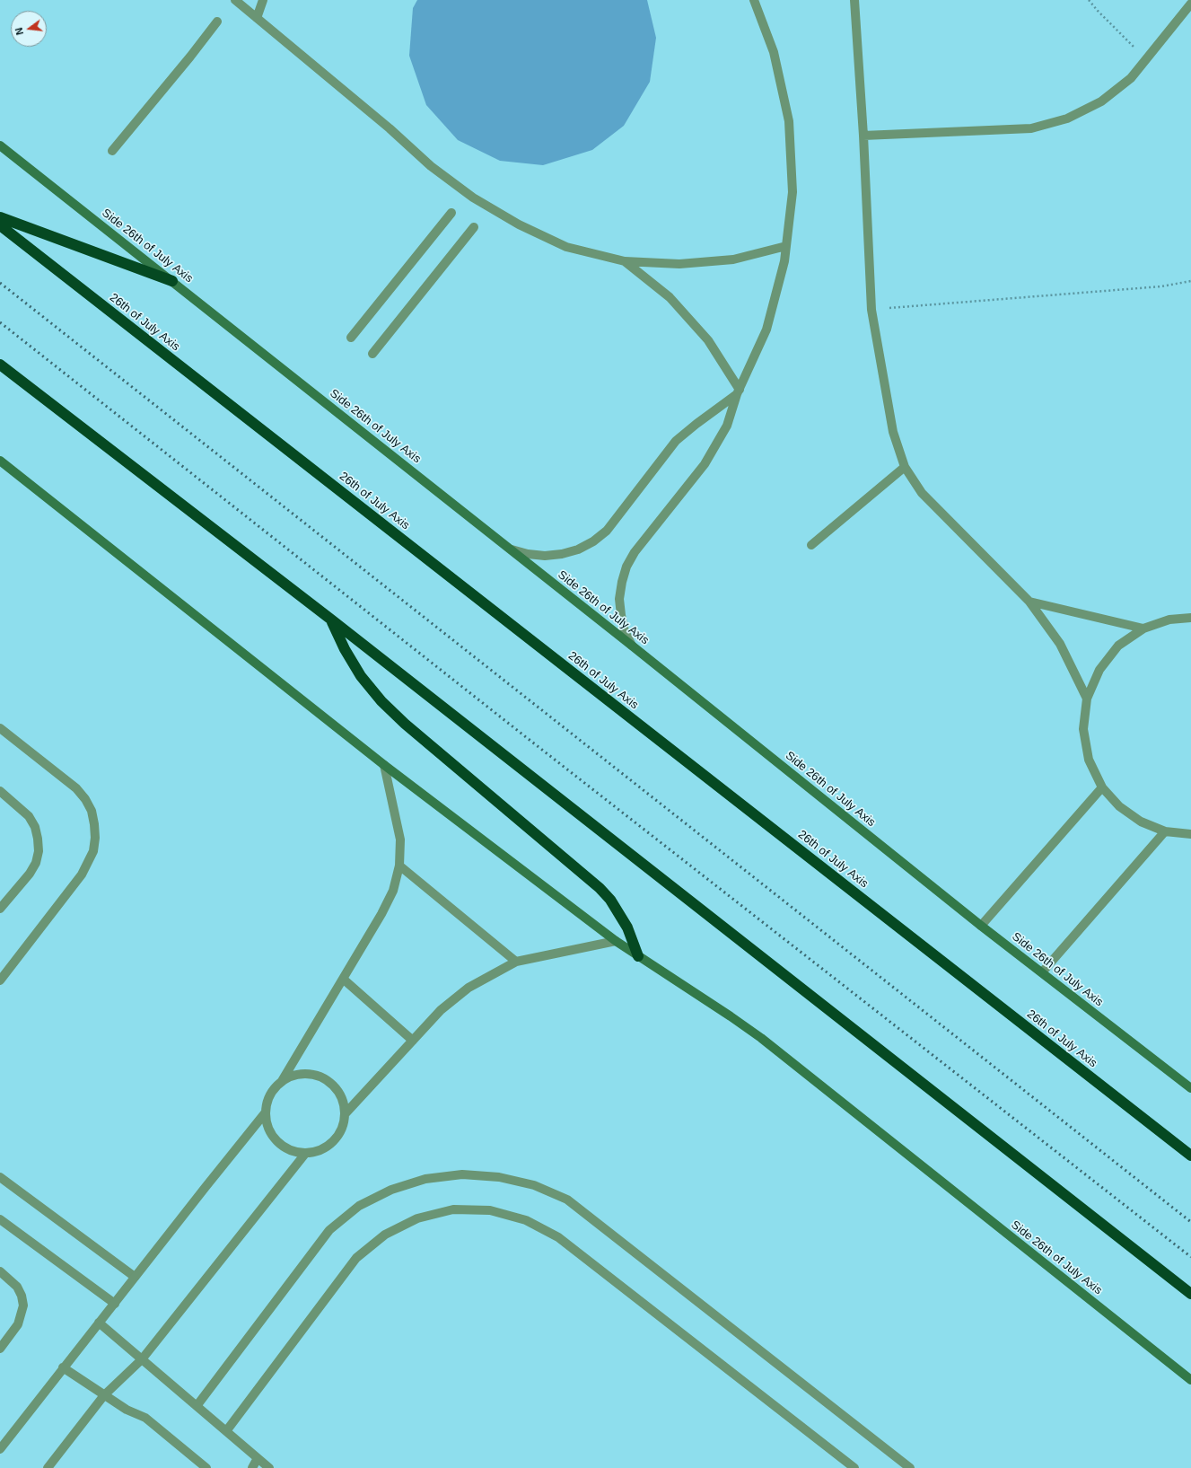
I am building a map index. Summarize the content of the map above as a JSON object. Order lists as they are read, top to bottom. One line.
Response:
{"streets":{"highway":["26th of July Axis"],"main road":["Side 26th of July Axis"]},"north":"left"}
